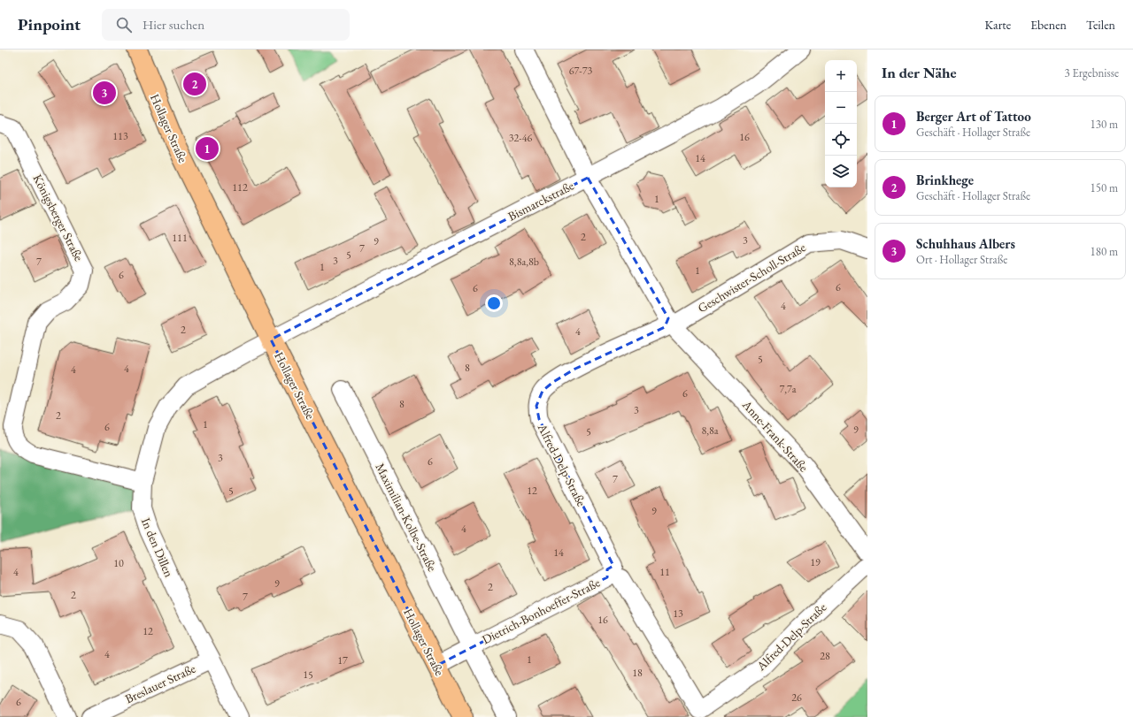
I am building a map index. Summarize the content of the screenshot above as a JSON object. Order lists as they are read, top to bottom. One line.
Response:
{"streets":{"main road":["Hollager Straße"],"street":["Bismarckstraße","Königsberger Straße","Geschwister-Scholl-Straße","Anne-Frank-Straße","Alfred-Delp-Straße","Maximilian-Kolbe-Straße","In den Dillen","Dietrich-Bonhoeffer-Straße","Breslauer Straße"]},"crossings":[["Hollager Straße","Bismarckstraße"],["Hollager Straße","In den Dillen"],["Hollager Straße","Dietrich-Bonhoeffer-Straße"],["Bismarckstraße","Anne-Frank-Straße"],["Bismarckstraße","In den Dillen"],["Königsberger Straße","In den Dillen"],["Geschwister-Scholl-Straße","Anne-Frank-Straße"],["Geschwister-Scholl-Straße","Alfred-Delp-Straße"],["Anne-Frank-Straße","Alfred-Delp-Straße"],["Alfred-Delp-Straße","Dietrich-Bonhoeffer-Straße"],["Maximilian-Kolbe-Straße","Dietrich-Bonhoeffer-Straße"],["In den Dillen","Breslauer Straße"]],"house_numbers":["67-73","113","16","32-46","14","112","1","2","111","3","9","7","5","3","7","8,8a,8b","1","1","6","6","6","4","2","4","5","8","4","4","7,7a","6","8","3","2","1","6","9","8,8a","5","3","6","7","5","12","9","4","14","19","10","4","11","9","2","2","7","13","16","12","4","28","1","17","18","15","26","6"],"page":{"header":"Pinpoint","search":"Hier suchen","nav":["Karte","Ebenen","Teilen"],"heading":["In der Nähe","3 Ergebnisse"],"map_buttons":["+","−"],"pins":["2","3","1"],"list":[{"mark":"1","name":"Berger Art of Tattoo","note":"Geschäft · Hollager Straße","value":"130 m"},{"mark":"2","name":"Brinkhege","note":"Geschäft · Hollager Straße","value":"150 m"},{"mark":"3","name":"Schuhhaus Albers","note":"Ort · Hollager Straße","value":"180 m"}]}}
